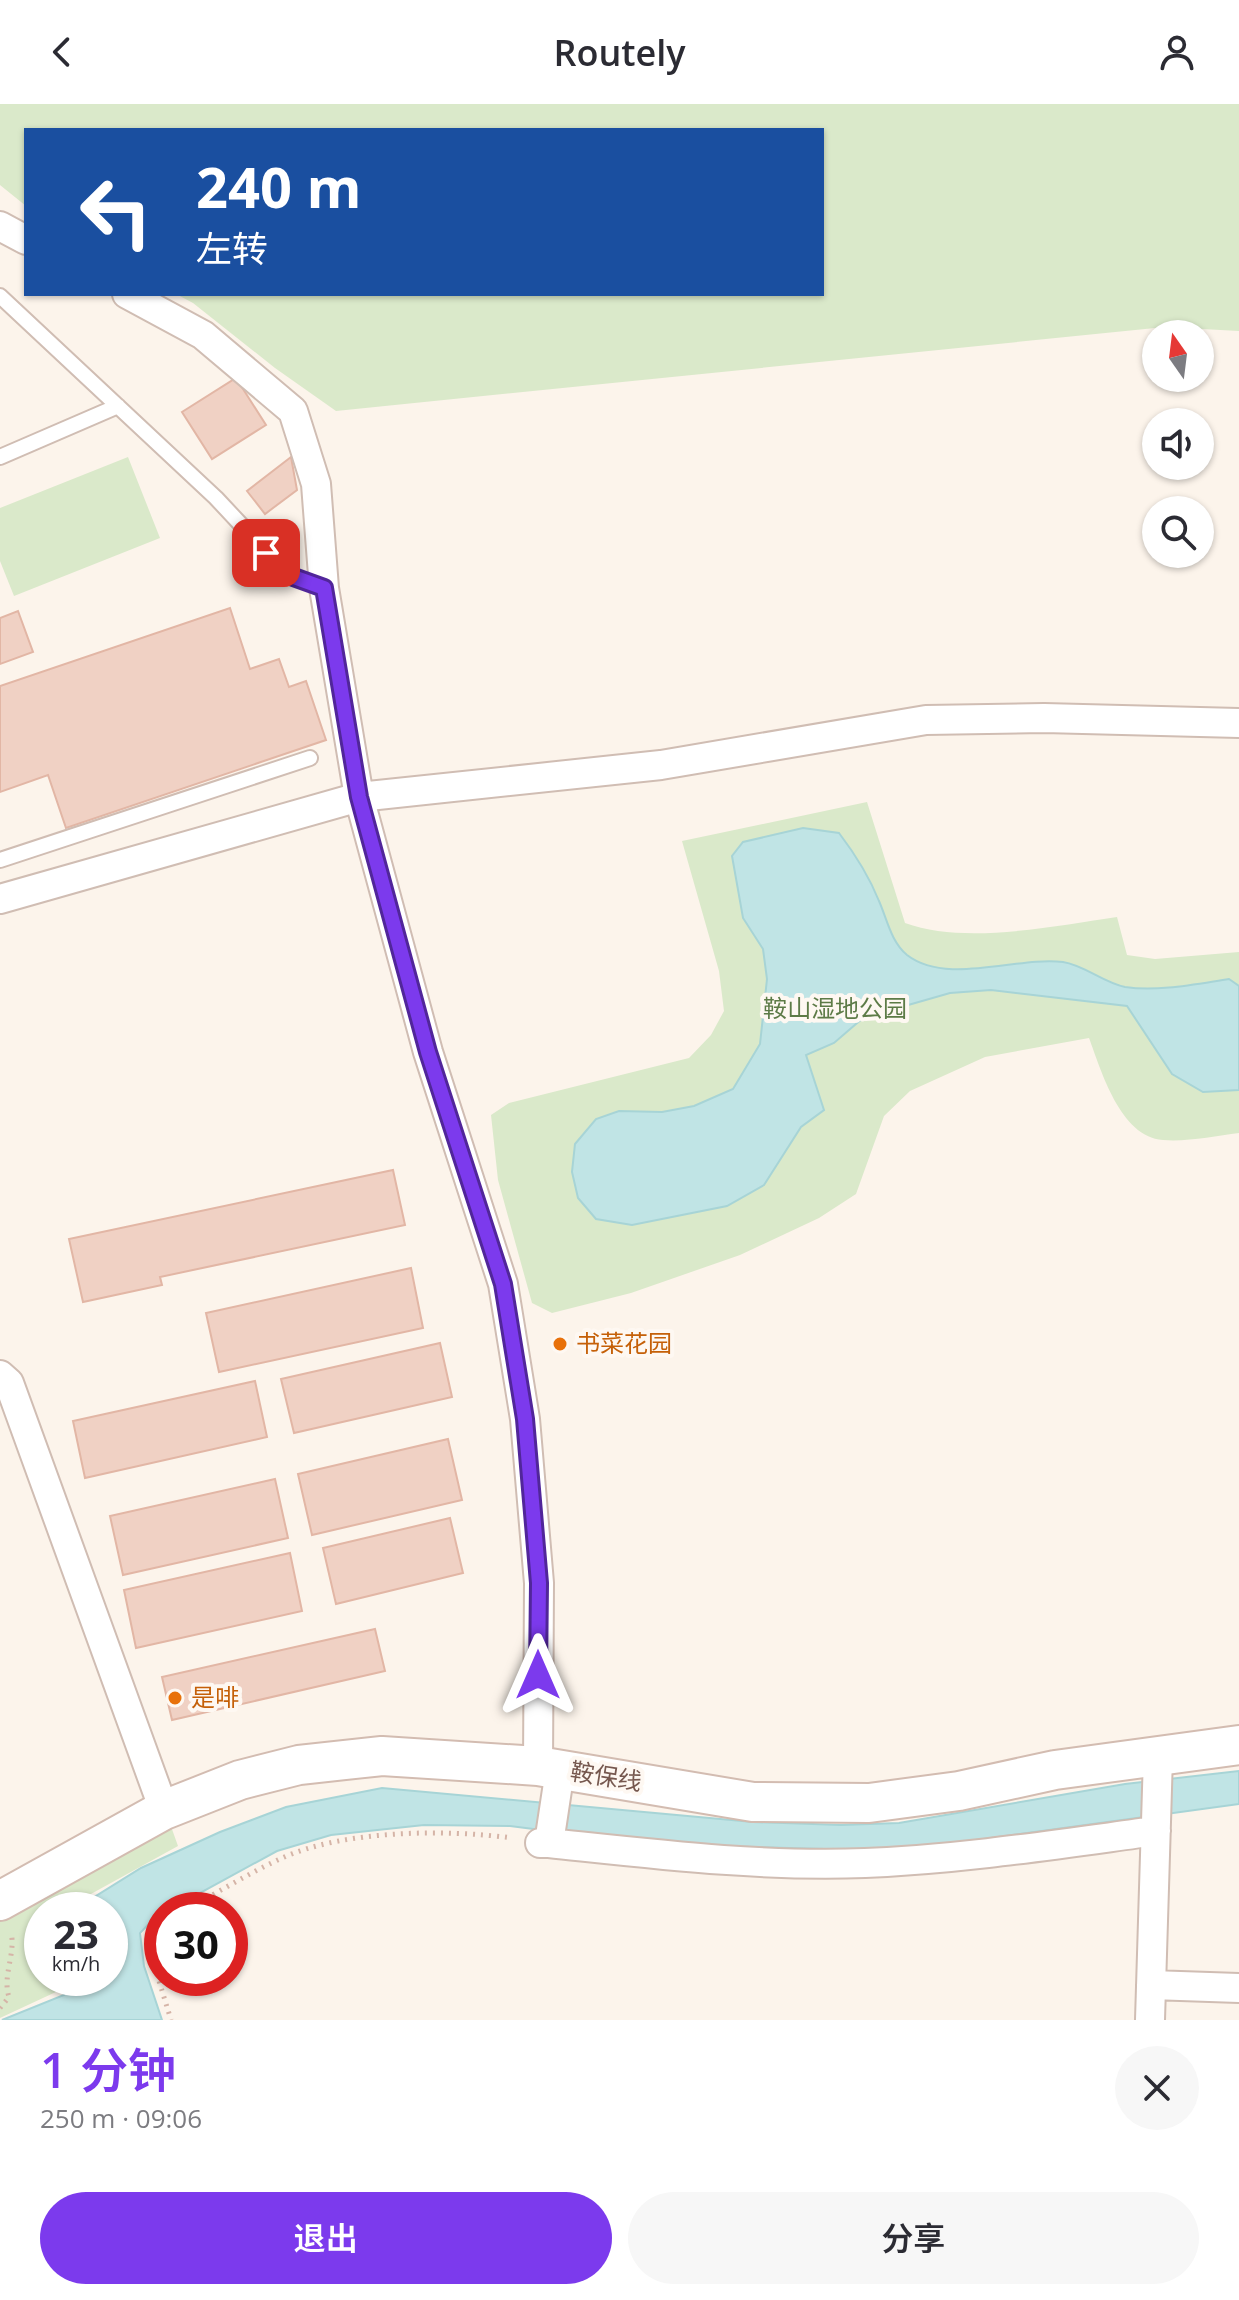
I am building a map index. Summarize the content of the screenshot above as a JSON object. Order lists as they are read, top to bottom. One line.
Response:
{"streets":{"main road":["鞍保线"]},"parks":["鞍山湿地公园"],"places":["书菜花园","是啡"],"north":"top","page":{"header":"Routely","turn":["240 m","左转"],"speed":"23 km/h","limit":"30","heading":["1 分钟","250 m · 09:06"],"buttons":["退出","分享"]}}
